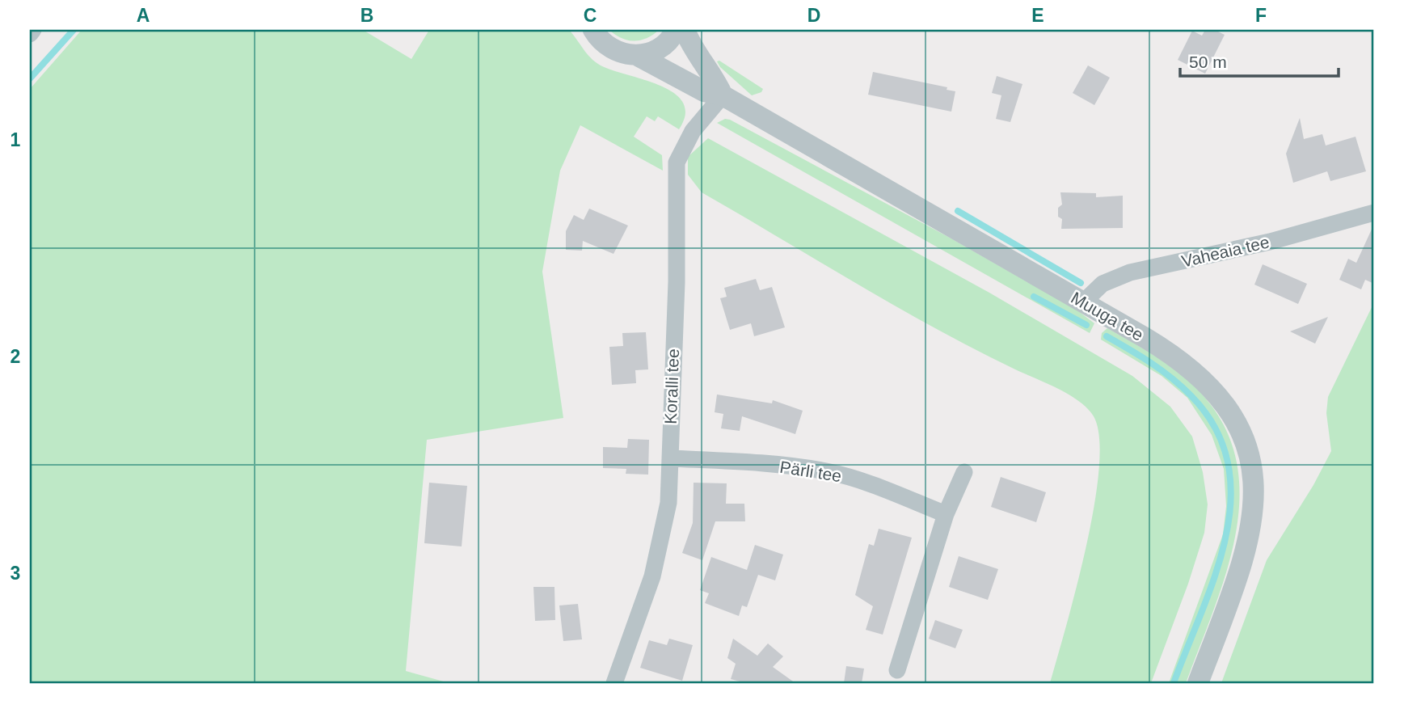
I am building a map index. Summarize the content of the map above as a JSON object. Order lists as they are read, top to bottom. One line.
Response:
{"streets":{"street":["Vaheaia tee","Muuga tee","Koralli tee","Pärli tee"]},"crossings":[["Vaheaia tee","Muuga tee"],["Muuga tee","Koralli tee"],["Koralli tee","Pärli tee"]],"scale_bar":"50 m","grid":{"columns":["A","B","C","D","E","F"],"rows":["1","2","3"]}}
